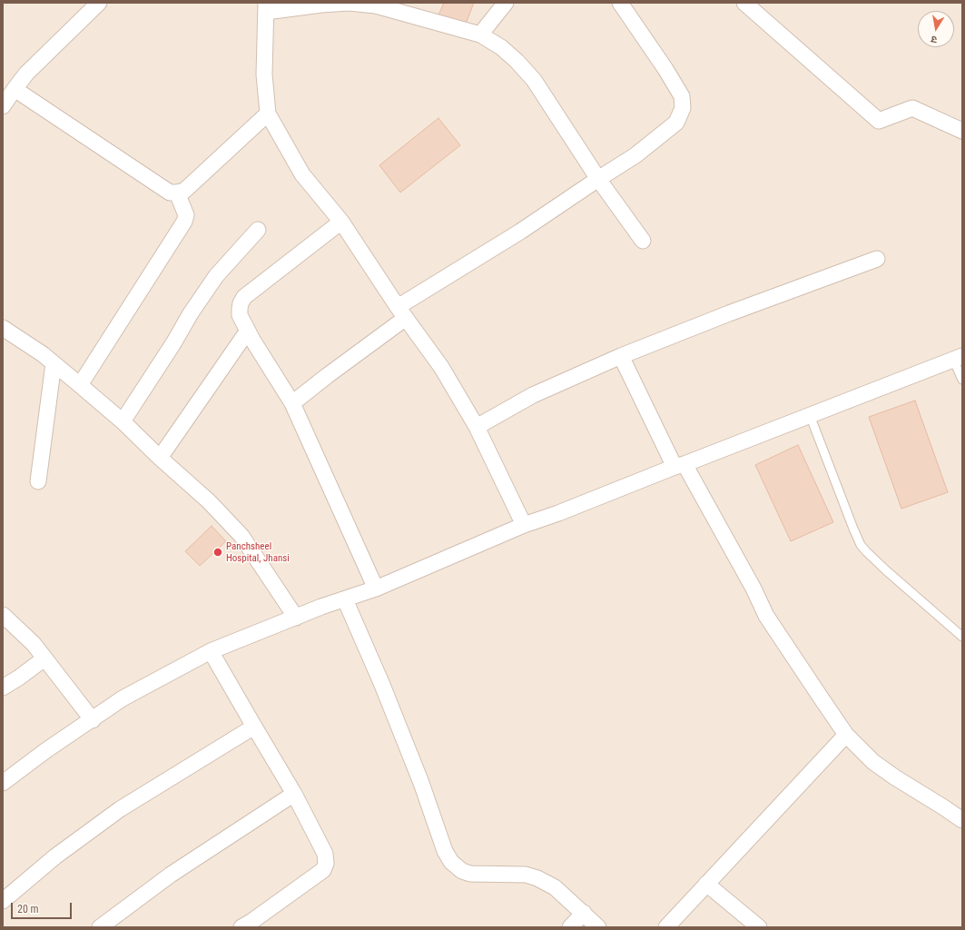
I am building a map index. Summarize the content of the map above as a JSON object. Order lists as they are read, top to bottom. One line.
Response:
{"places":["Panchsheel Hospital, Jhansi"],"scale_bar":"20 m","north":"bottom"}
